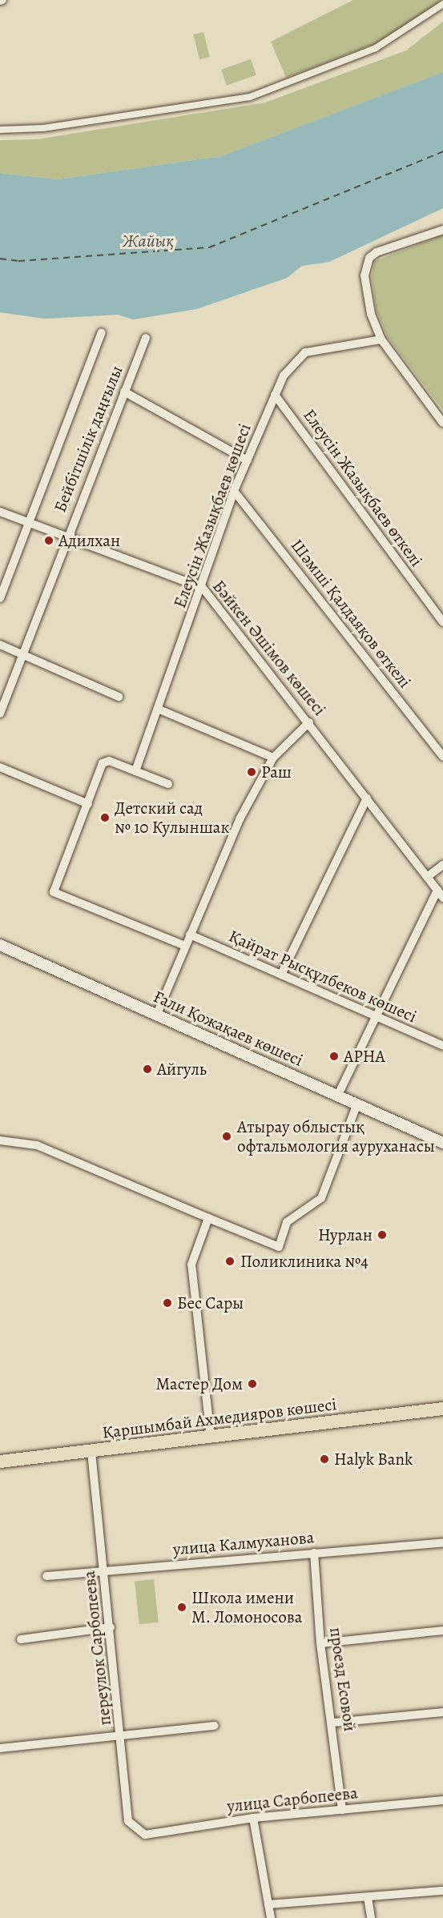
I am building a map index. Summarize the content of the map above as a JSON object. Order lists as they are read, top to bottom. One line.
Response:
{"streets":{"main road":["Қаршымбай Ахмедияров көшесі"],"street":["Бейбітшілік даңғылы","Елеусін Жазықбаев өткелі","Елеусін Жазықбаев көшесі","Шәмші Қалдаяқов өткелі","Бәйкен Әшімов көшесі","Қайрат Рысқұлбеков көшесі","Ғали Қожақаев көшесі","улица Калмуханова","переулок Сарбопеева","проезд Есовой","улица Сарбопеева"]},"crossings":[["Бейбітшілік даңғылы","Бәйкен Әшімов көшесі"],["Елеусін Жазықбаев өткелі","Елеусін Жазықбаев көшесі"],["Елеусін Жазықбаев көшесі","Шәмші Қалдаяқов өткелі"],["Елеусін Жазықбаев көшесі","Бәйкен Әшімов көшесі"],["Қаршымбай Ахмедияров көшесі","переулок Сарбопеева"],["улица Калмуханова","переулок Сарбопеева"],["улица Калмуханова","проезд Есовой"],["переулок Сарбопеева","улица Сарбопеева"],["проезд Есовой","улица Сарбопеева"]],"water":["Жайық"],"places":["Адилхан","Раш","Детский сад № 10 Кулыншак","АРНА","Айгуль","Атырау облыстық офтальмология ауруханасы","Нурлан","Поликлиника №4","Бес Сары","Мастер Дом","Halyk Bank","Школа имени М. Ломоносова"]}
